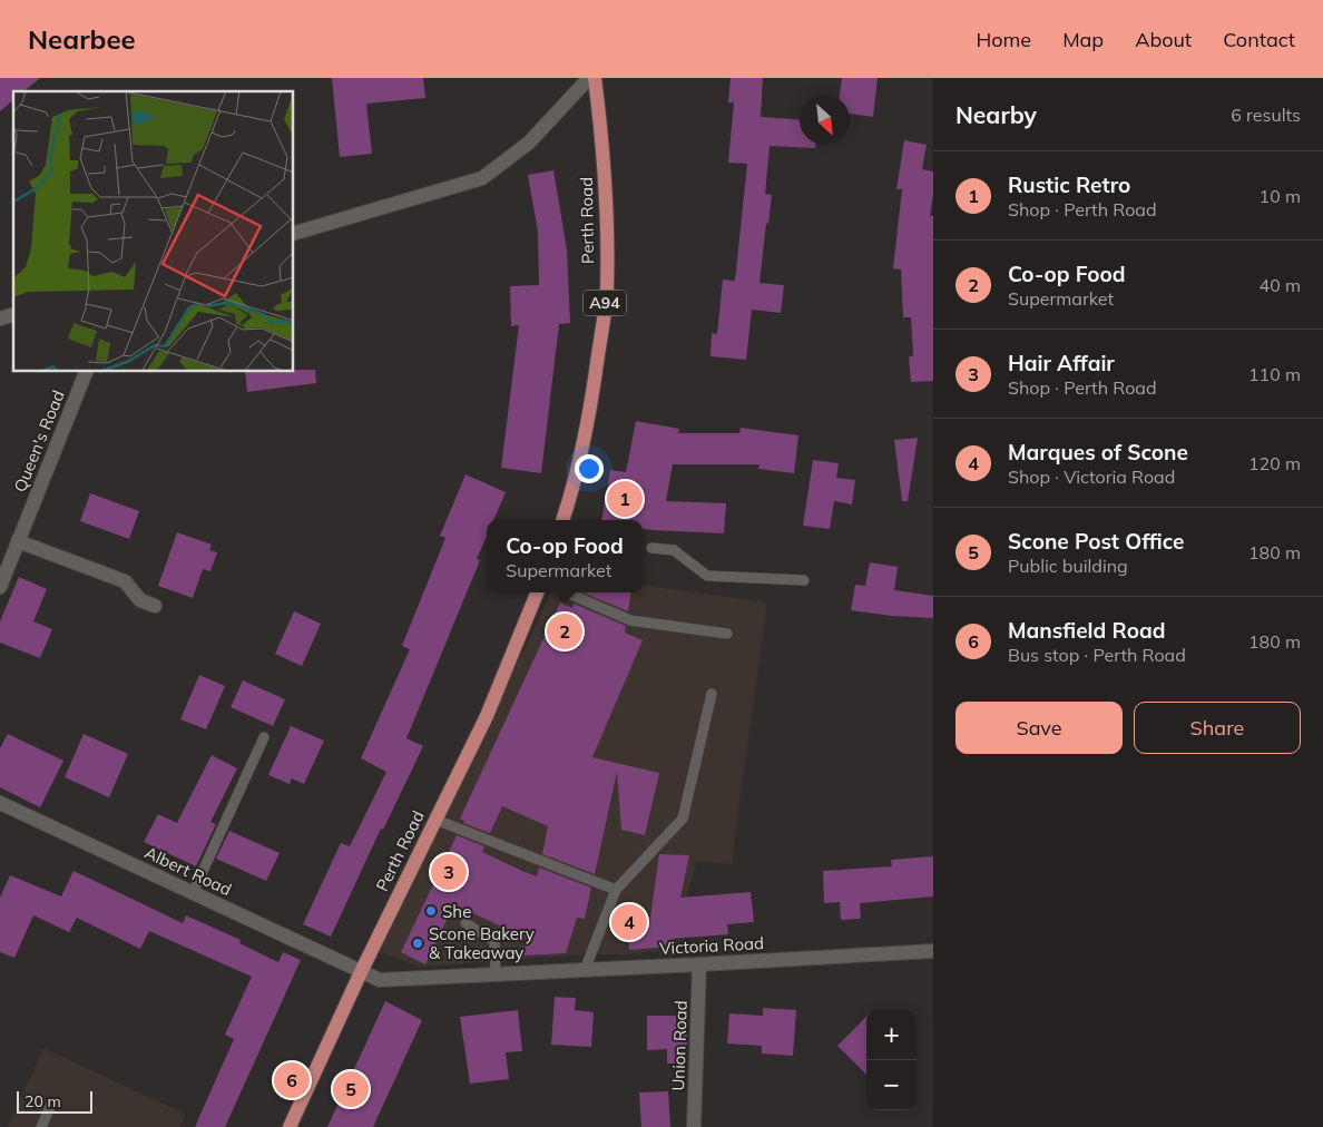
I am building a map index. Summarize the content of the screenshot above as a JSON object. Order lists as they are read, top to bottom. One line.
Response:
{"streets":{"main road":["Perth Road","A94"],"street":["Queen's Road","Albert Road","Victoria Road","Union Road"]},"crossings":[["Perth Road","Albert Road"],["Perth Road","Victoria Road"],["Albert Road","Victoria Road"],["Victoria Road","Union Road"]],"places":["She","Scone Bakery & Takeaway"],"scale_bar":"20 m","north":"bottom right","page":{"header":"Nearbee","nav":["Home","Map","About","Contact"],"heading":["Nearby","6 results"],"list":[{"mark":"1","name":"Rustic Retro","note":"Shop · Perth Road","value":"10 m"},{"mark":"2","name":"Co-op Food","note":"Supermarket","value":"40 m"},{"mark":"3","name":"Hair Affair","note":"Shop · Perth Road","value":"110 m"},{"mark":"4","name":"Marques of Scone","note":"Shop · Victoria Road","value":"120 m"},{"mark":"5","name":"Scone Post Office","note":"Public building","value":"180 m"},{"mark":"6","name":"Mansfield Road","note":"Bus stop · Perth Road","value":"180 m"}],"pins":["1","2","3","4","6","5"],"popup":["Co-op Food","Supermarket"],"buttons":["Save","Share"],"map_buttons":["+","−"],"scale":"20 m"}}
